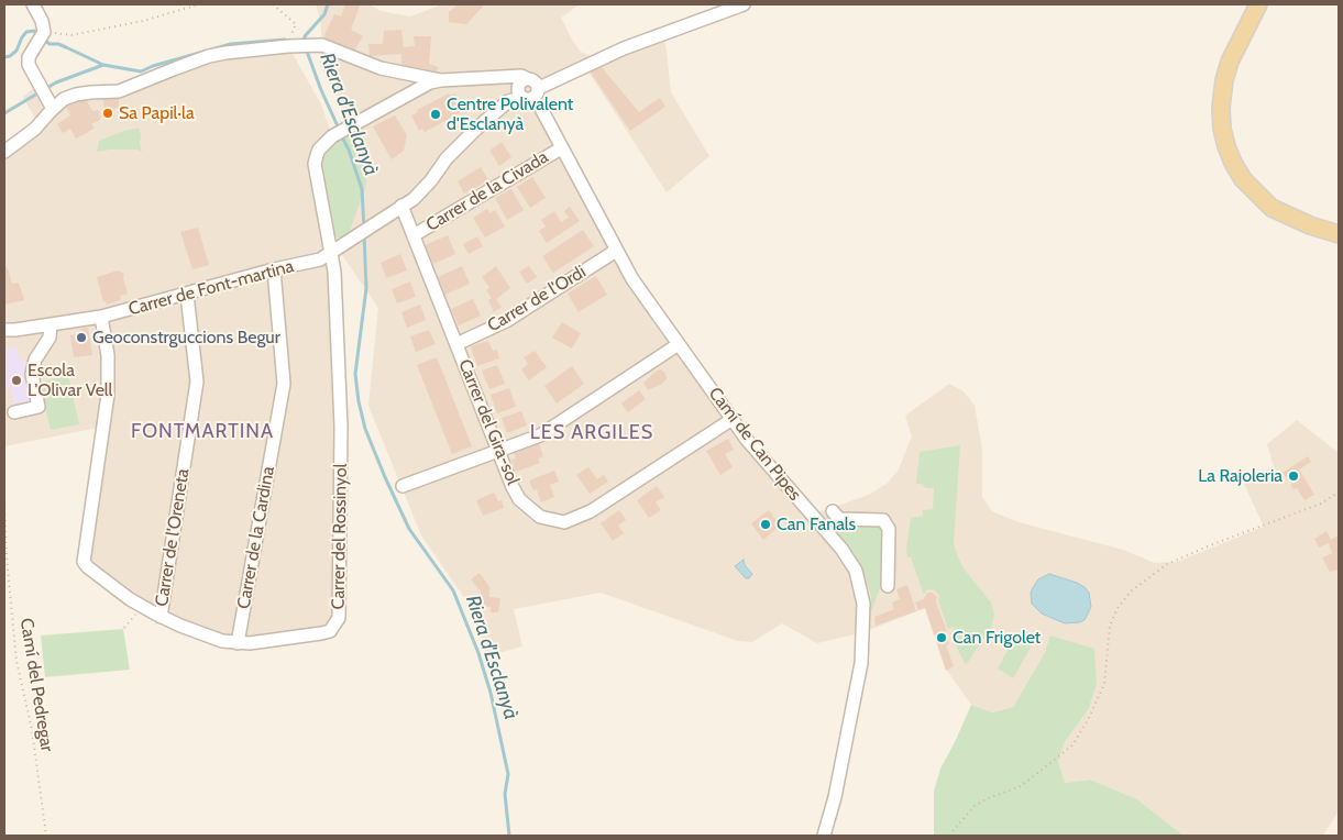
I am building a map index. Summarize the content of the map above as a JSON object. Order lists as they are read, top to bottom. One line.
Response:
{"streets":{"street":["Carrer de la Civada","Carrer de Font-martina","Carrer de l'Ordi","Carrer del Gira-sol","Camí de Can Pipes","Carrer del Rossinyol","Carrer de l'Oreneta","Carrer de la Cardina"],"path":["Camí del Pedregar"]},"crossings":[["Carrer de la Civada","Carrer del Gira-sol"],["Carrer de la Civada","Camí de Can Pipes"],["Carrer de Font-martina","Carrer del Gira-sol"],["Carrer de Font-martina","Camí de Can Pipes"],["Carrer de Font-martina","Carrer del Rossinyol"],["Carrer de Font-martina","Carrer de l'Oreneta"],["Carrer de Font-martina","Carrer de la Cardina"],["Carrer de l'Ordi","Carrer del Gira-sol"],["Carrer de l'Ordi","Camí de Can Pipes"],["Carrer del Gira-sol","Camí de Can Pipes"],["Carrer del Rossinyol","Carrer de l'Oreneta"],["Carrer del Rossinyol","Carrer de la Cardina"]],"districts":["FONTMARTINA","LES ARGILES"],"water":["Riera d'Esclanyà"],"places":["Sa Papil·la","Centre Polivalent d'Esclanyà","Geoconstrguccions Begur","Escola L'Olivar Vell","La Rajoleria","Can Fanals","Can Frigolet"]}
